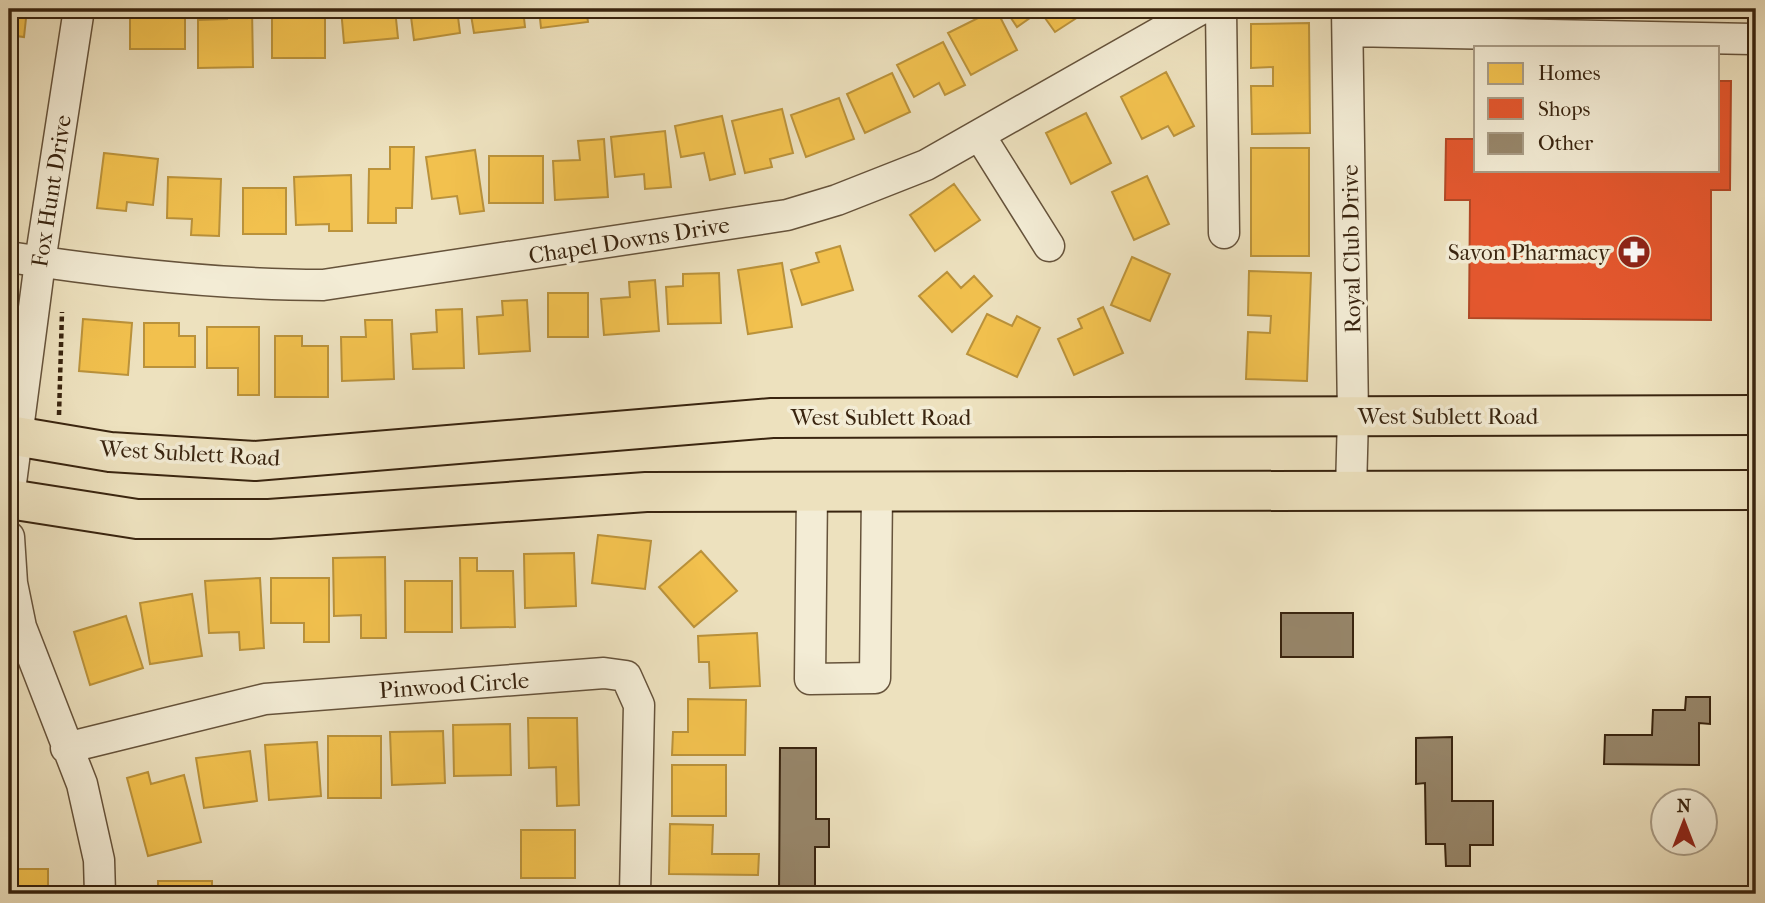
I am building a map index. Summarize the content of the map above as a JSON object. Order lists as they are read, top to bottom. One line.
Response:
{"streets":{"main road":["West Sublett Road"],"street":["Fox Hunt Drive","Chapel Downs Drive","Royal Club Drive","Pinwood Circle"]},"crossings":[["Fox Hunt Drive","Chapel Downs Drive"],["Fox Hunt Drive","West Sublett Road"],["Royal Club Drive","West Sublett Road"]],"places":{"pharmacy":["Savon Pharmacy"]},"legend":["Homes","Shops","Other"],"north":"top"}
